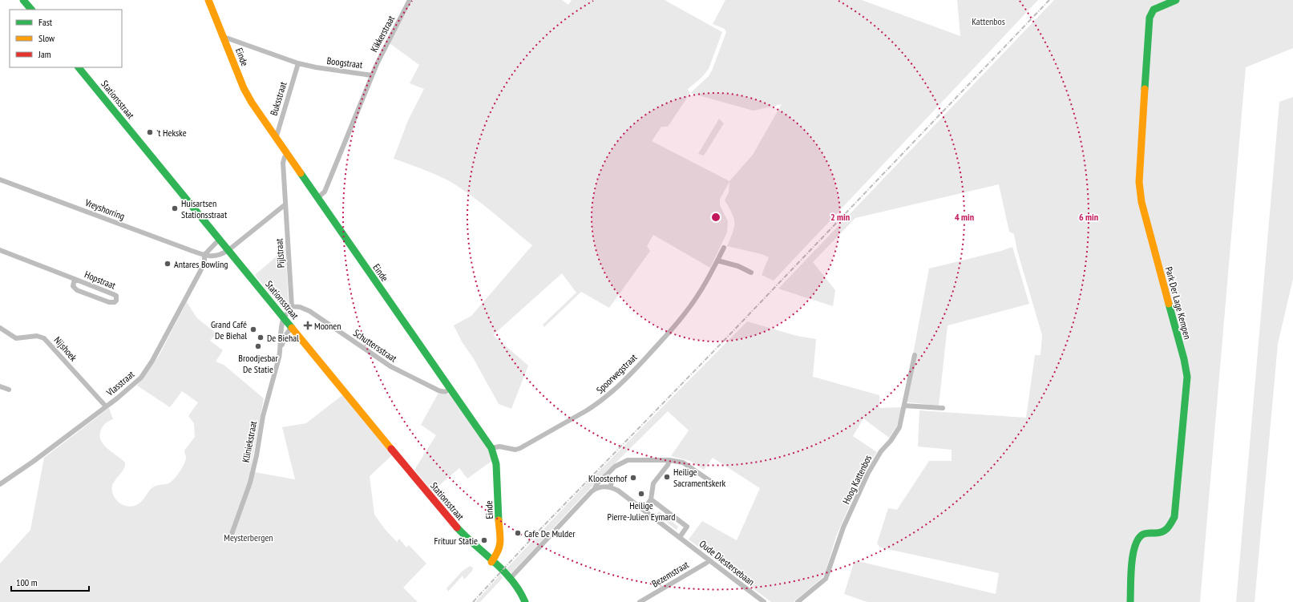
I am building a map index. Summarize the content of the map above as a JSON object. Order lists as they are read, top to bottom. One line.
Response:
{"streets":{"street":["Kikkerstraat","Einde","Boogstraat","Buksstraat","Stationsstraat","Vreyshorring","Pijlstraat","Hopstraat","Park Der Lage Kempen","Schuttersstraat","Nijshoek","Spoorwegstraat","Vlasstraat","Kliniekstraat","Hoog Kattenbos","Oude Diestersebaan","Bezemstraat"]},"crossings":[["Kikkerstraat","Boogstraat"],["Einde","Boogstraat"],["Einde","Buksstraat"],["Einde","Stationsstraat"],["Einde","Pijlstraat"],["Einde","Schuttersstraat"],["Einde","Spoorwegstraat"],["Boogstraat","Buksstraat"],["Stationsstraat","Vreyshorring"],["Stationsstraat","Kliniekstraat"],["Vreyshorring","Vlasstraat"],["Pijlstraat","Schuttersstraat"],["Nijshoek","Vlasstraat"],["Oude Diestersebaan","Bezemstraat"]],"parks":["Kattenbos","Meysterbergen"],"places":{"other":["'t Hekske","Huisartsen Stationsstraat","Antares Bowling","Grand Café De Biehal","De Biehal","Broodjesbar De Statie","Heilige Sacramentskerk","Kloosterhof","Heilige Pierre-Julien Eymard","Cafe De Mulder","Frituur Statie"],"health":["Moonen"]},"legend":["Fast","Slow","Jam"],"scale_bar":"100 m","rings":["2 min","4 min","6 min"]}
